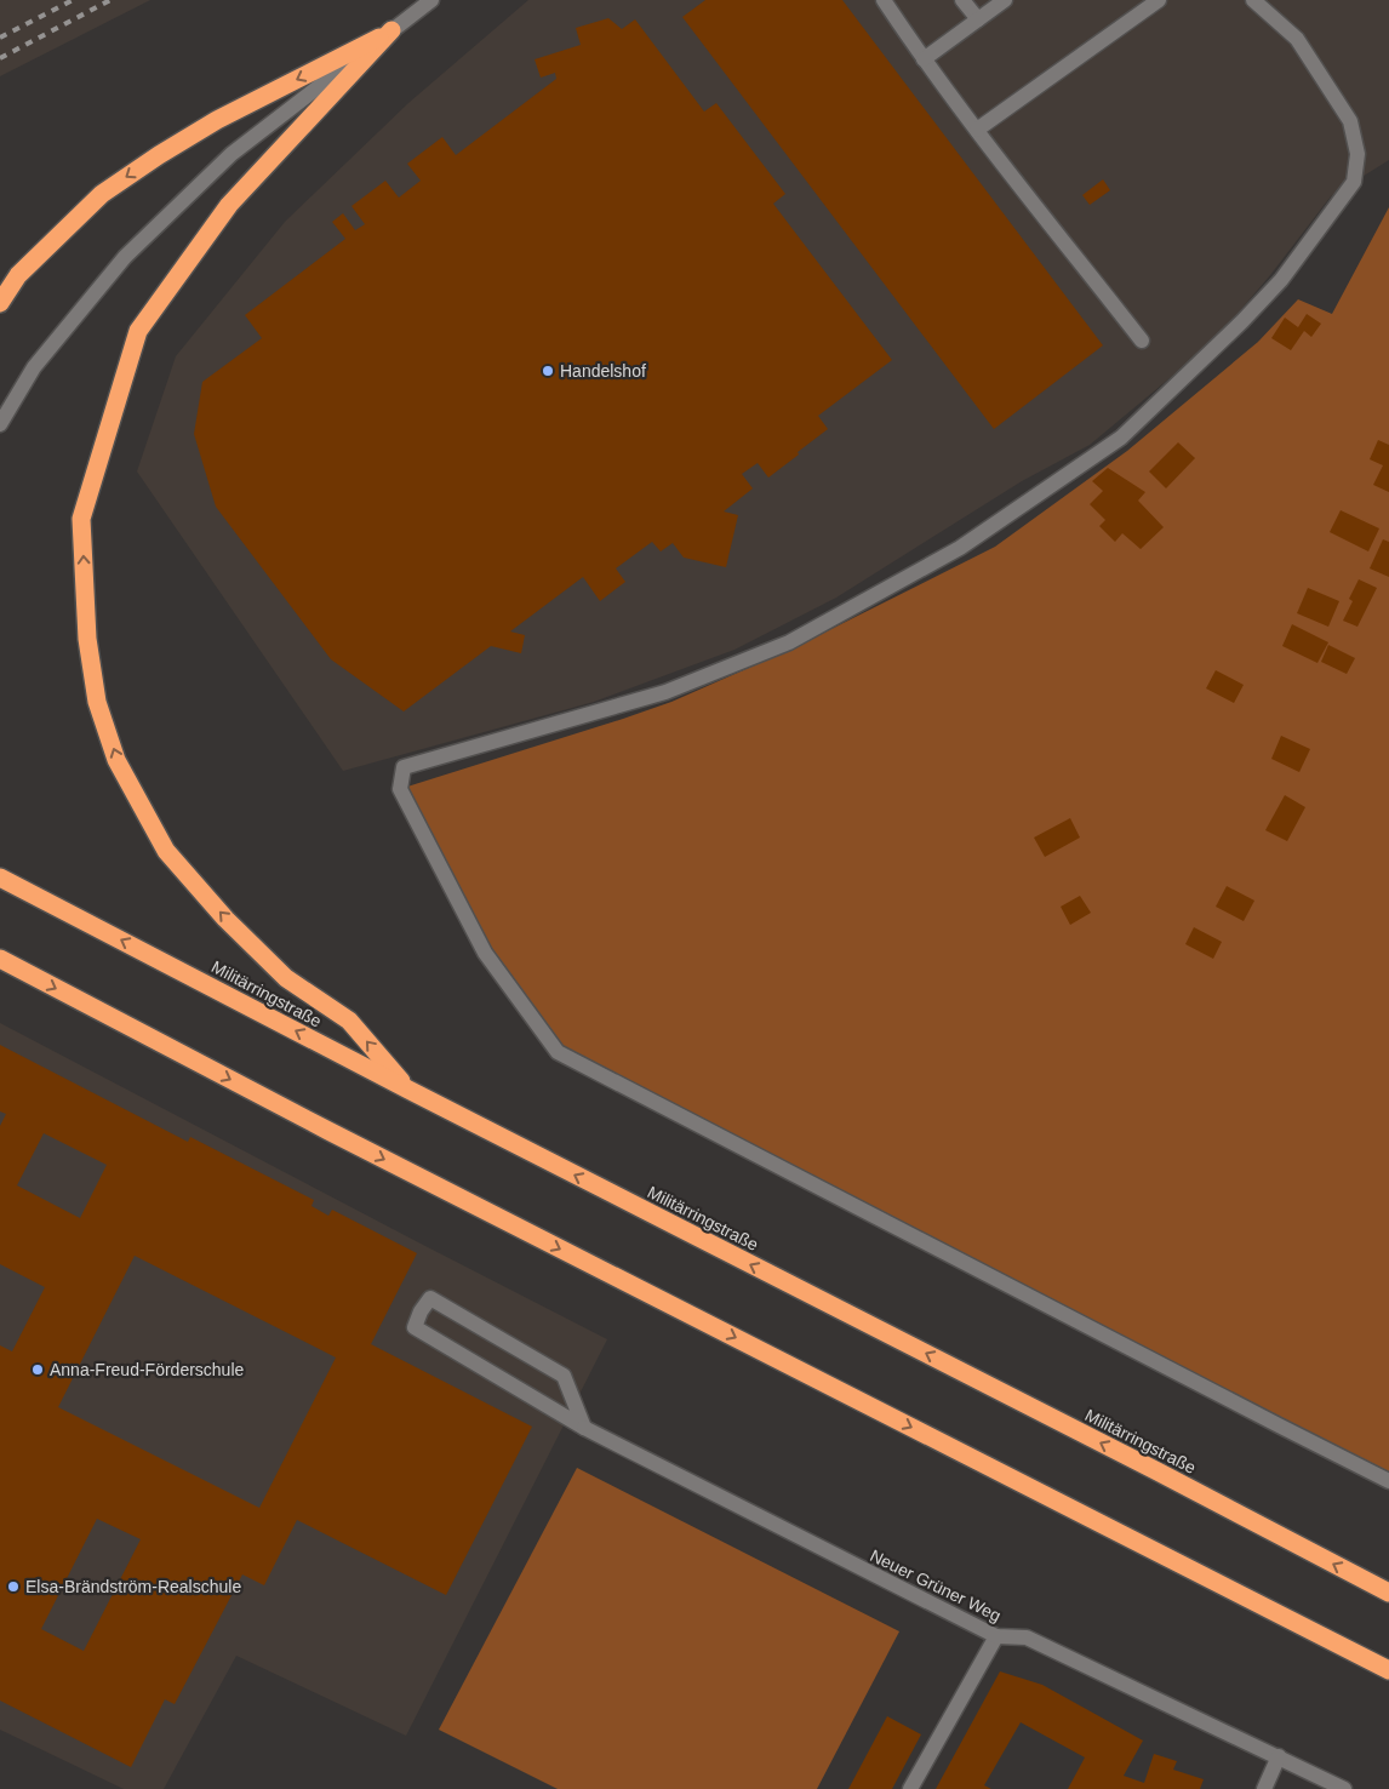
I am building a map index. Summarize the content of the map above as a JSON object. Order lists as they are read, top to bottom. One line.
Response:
{"streets":{"highway":["Militärringstraße"],"street":["Neuer Grüner Weg"]},"places":["Handelshof","Anna-Freud-Förderschule","Elsa-Brändström-Realschule"]}
